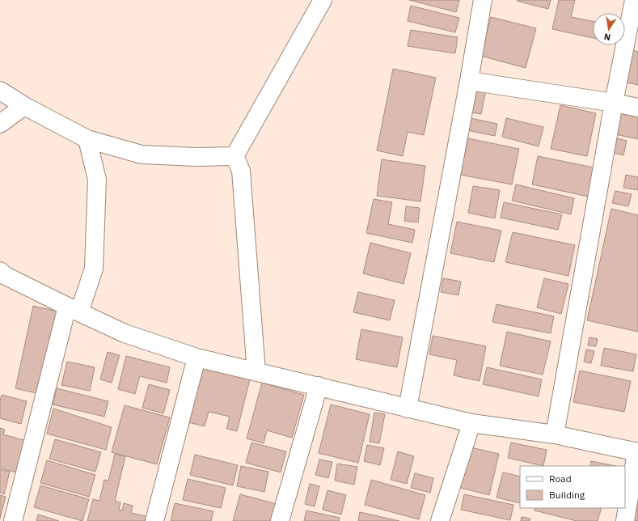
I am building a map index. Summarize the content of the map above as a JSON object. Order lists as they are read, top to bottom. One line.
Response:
{"legend":["Road","Building"],"north":"bottom"}
